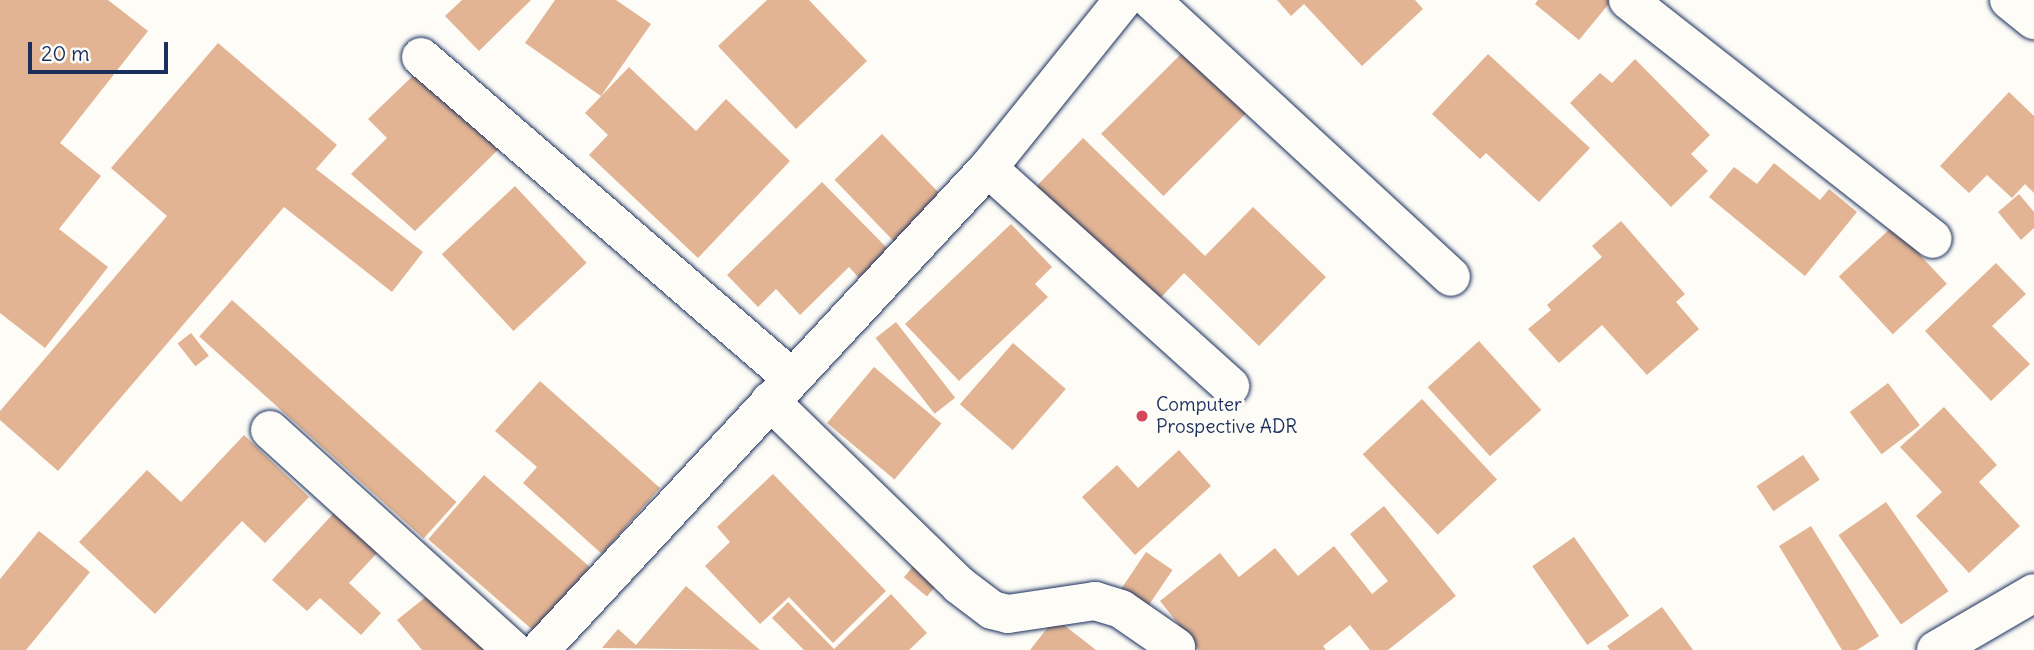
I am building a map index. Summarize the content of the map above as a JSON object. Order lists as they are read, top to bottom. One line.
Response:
{"places":["Computer Prospective ADR"],"scale_bar":"20 m"}
